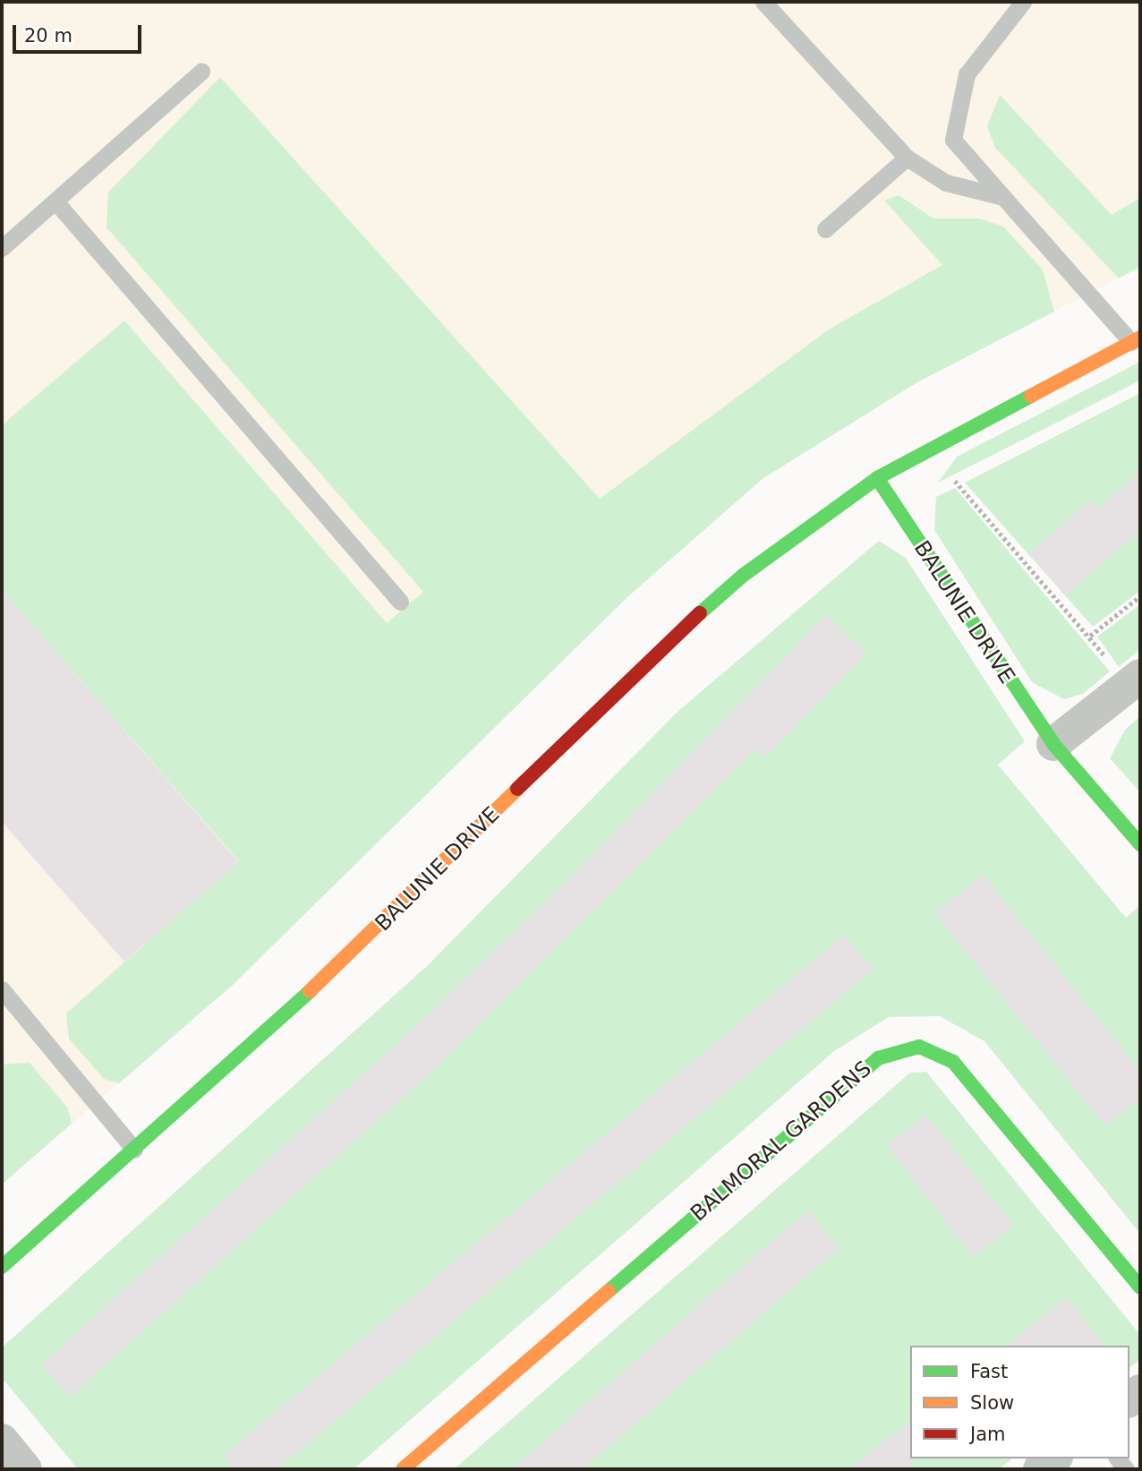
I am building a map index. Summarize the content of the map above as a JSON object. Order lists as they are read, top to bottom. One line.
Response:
{"streets":{"street":["BALUNIE DRIVE","BALMORAL GARDENS"]},"legend":["Fast","Slow","Jam"],"scale_bar":"20 m"}
